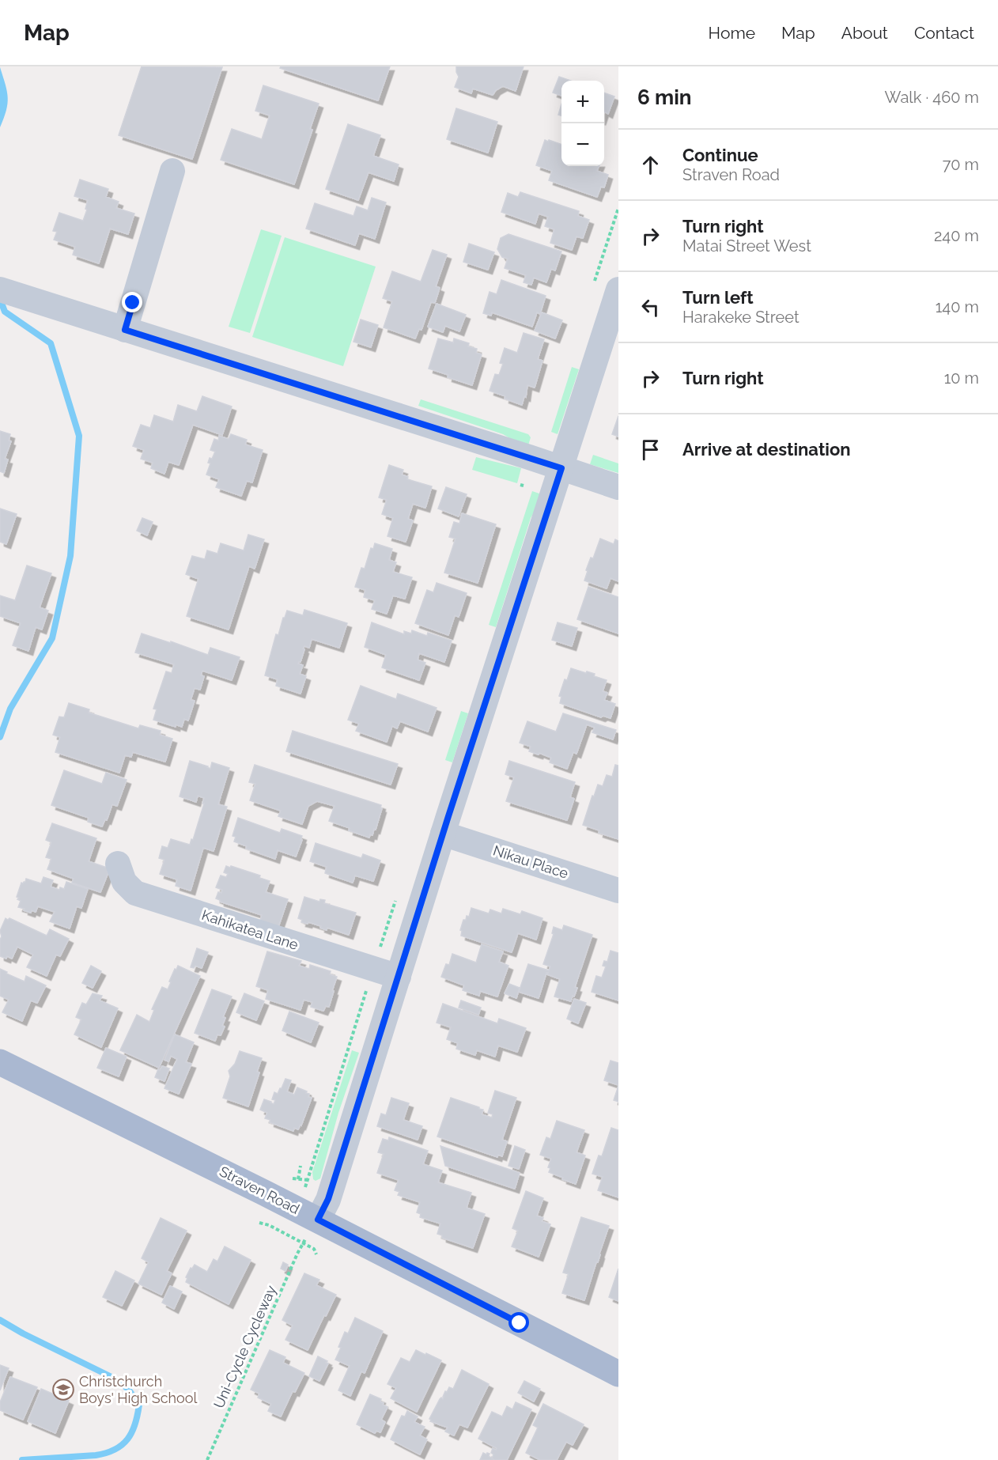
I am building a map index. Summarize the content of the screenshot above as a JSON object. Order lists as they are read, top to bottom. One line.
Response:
{"streets":{"main road":["Straven Road"],"street":["Nikau Place","Kahikatea Lane"],"path":["Uni-Cycle Cycleway"]},"places":{"school or university":["Christchurch Boys' High School"]},"page":{"header":"Map","nav":["Home","Map","About","Contact"],"heading":["6 min","Walk · 460 m"],"map_buttons":["+","−"],"list":[["Continue","Straven Road","70 m"],["Turn right","Matai Street West","240 m"],["Turn left","Harakeke Street","140 m"],["Turn right","10 m"],"Arrive at destination"]}}
